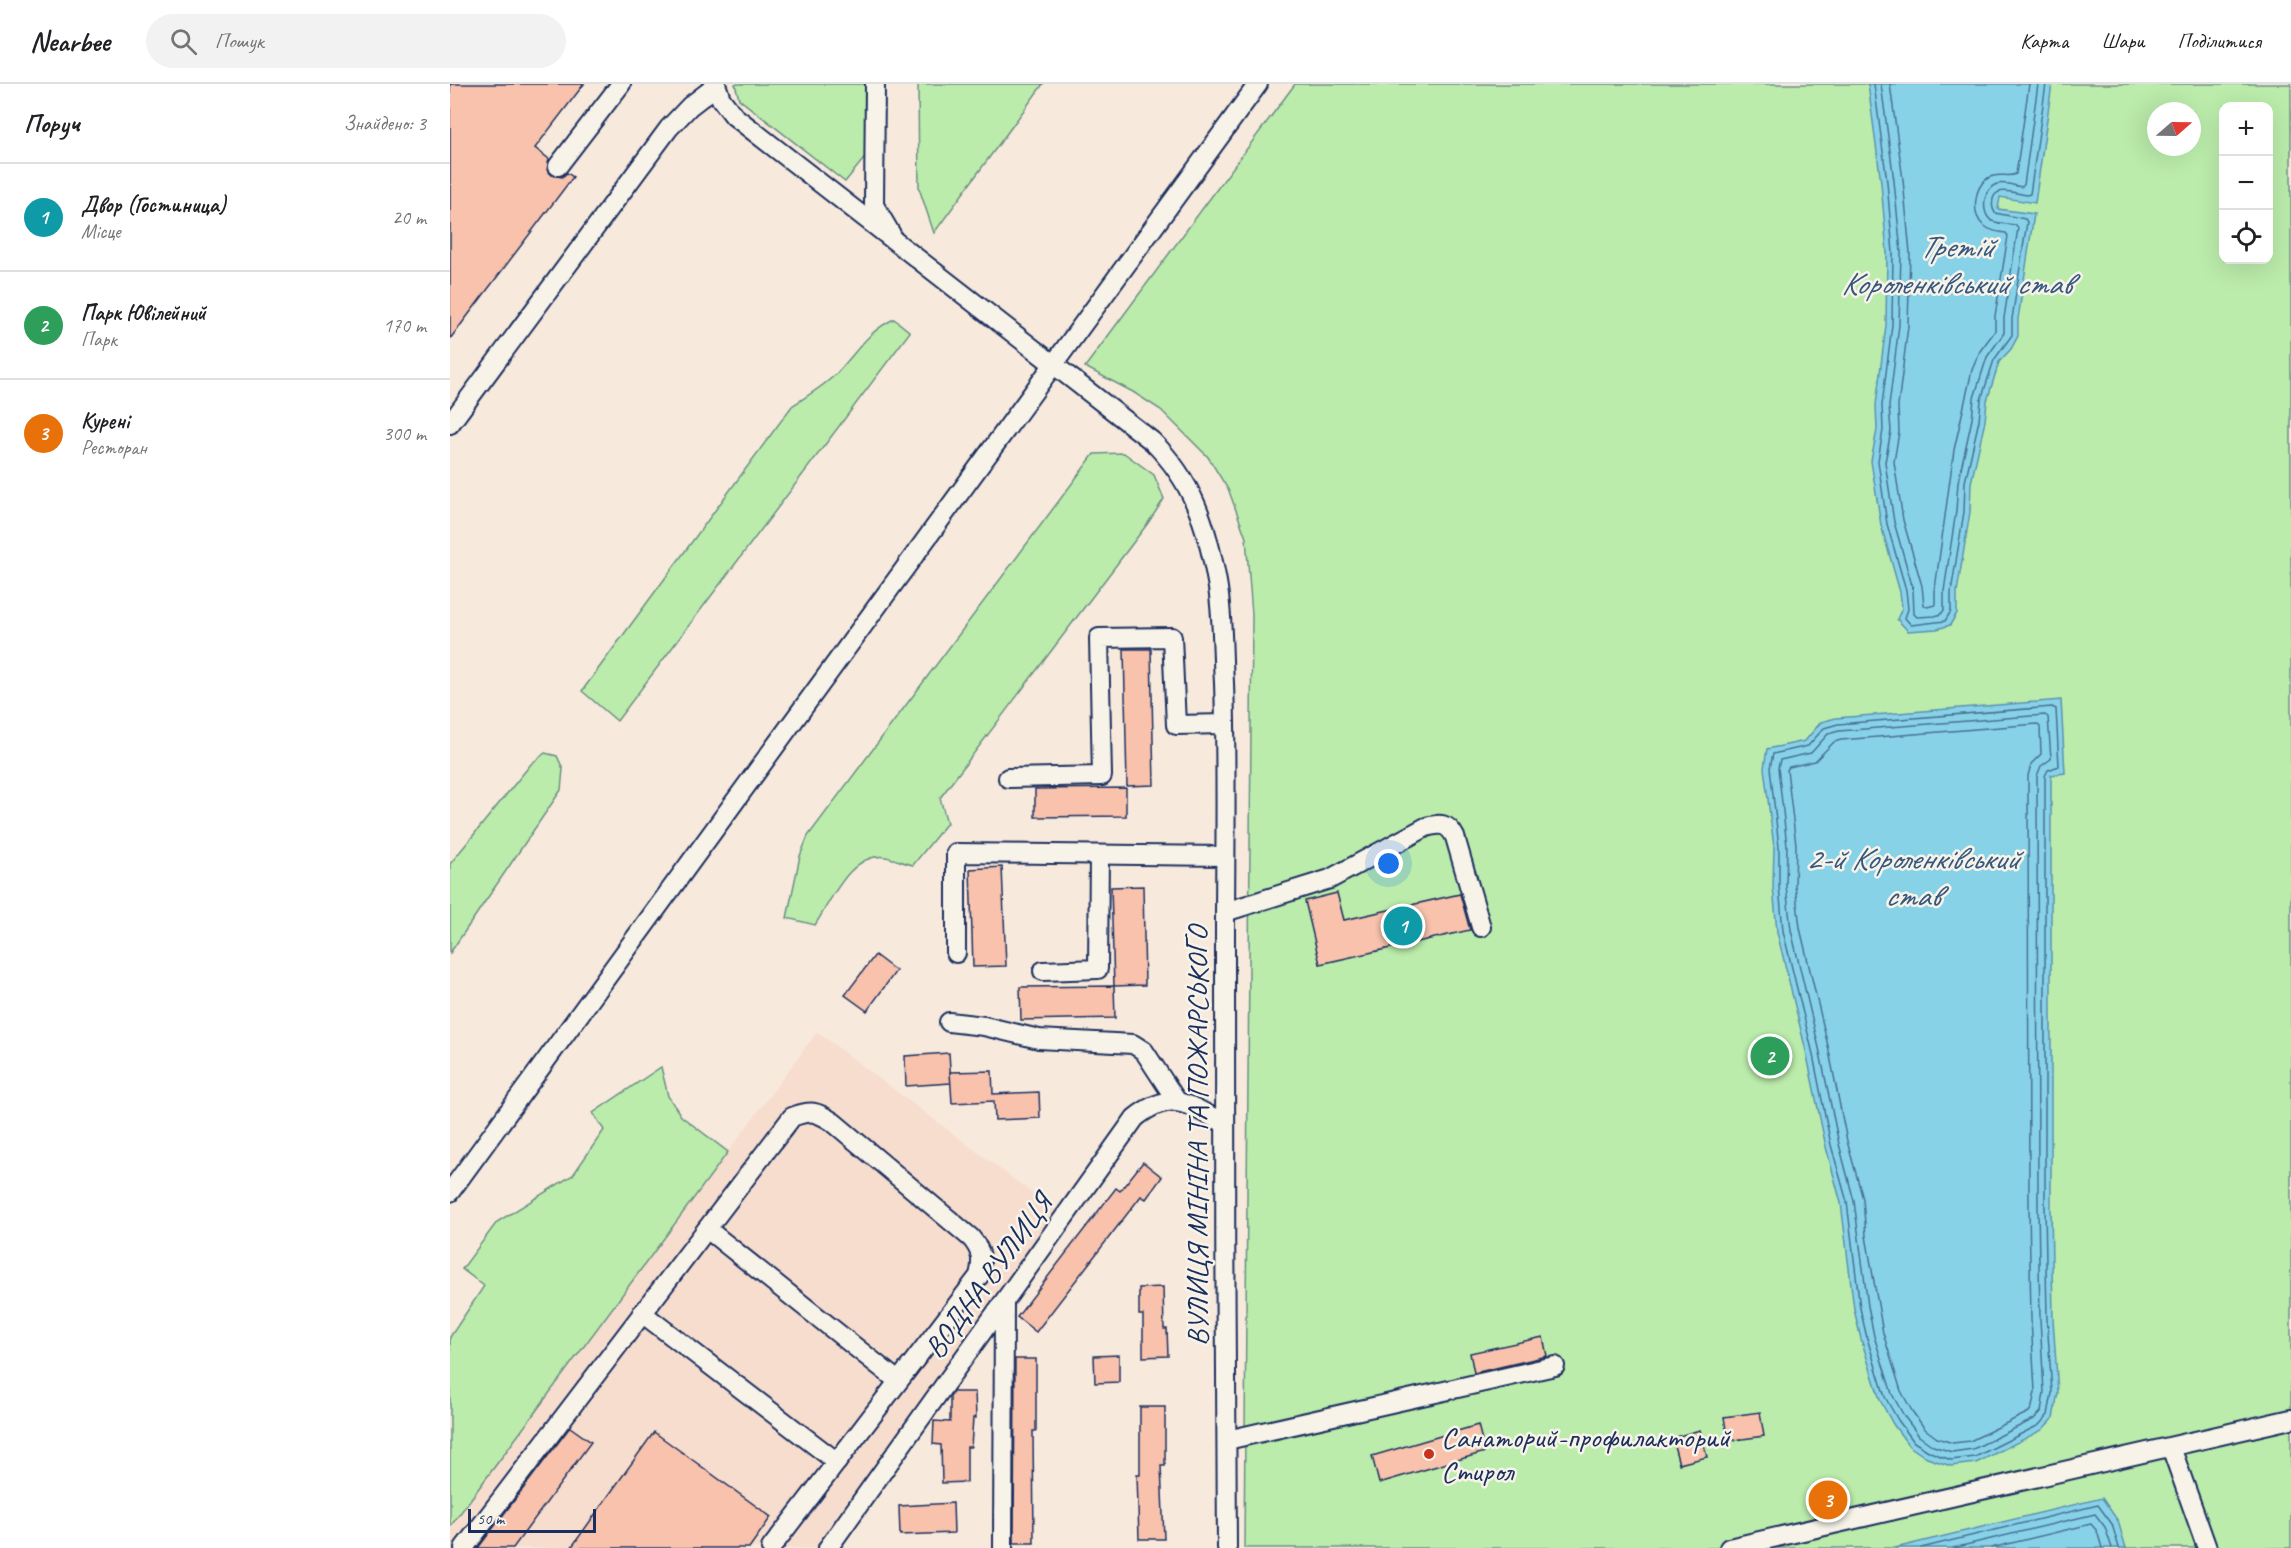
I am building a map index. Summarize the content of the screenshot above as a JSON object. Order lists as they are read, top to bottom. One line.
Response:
{"streets":{"street":["ВУЛИЦЯ МІНІНА ТА ПОЖАРСЬКОГО","ВОДНА ВУЛИЦЯ"]},"water":["Третій Короленківський став","2-й Короленківський став"],"places":["Санаторий-профилакторий Стирол"],"scale_bar":"50 m","north":"right","page":{"header":"Nearbee","search":"Пошук","nav":["Карта","Шари","Поділитися"],"heading":["Поруч","Знайдено: 3"],"map_buttons":["+","−"],"list":[{"mark":"1","name":"Двор (Гостиница)","note":"Місце","value":"20 m"},{"mark":"2","name":"Парк Ювілейний","note":"Парк","value":"170 m"},{"mark":"3","name":"Курені","note":"Ресторан","value":"300 m"}],"pins":["1","2","3"],"scale":"50 m"}}
